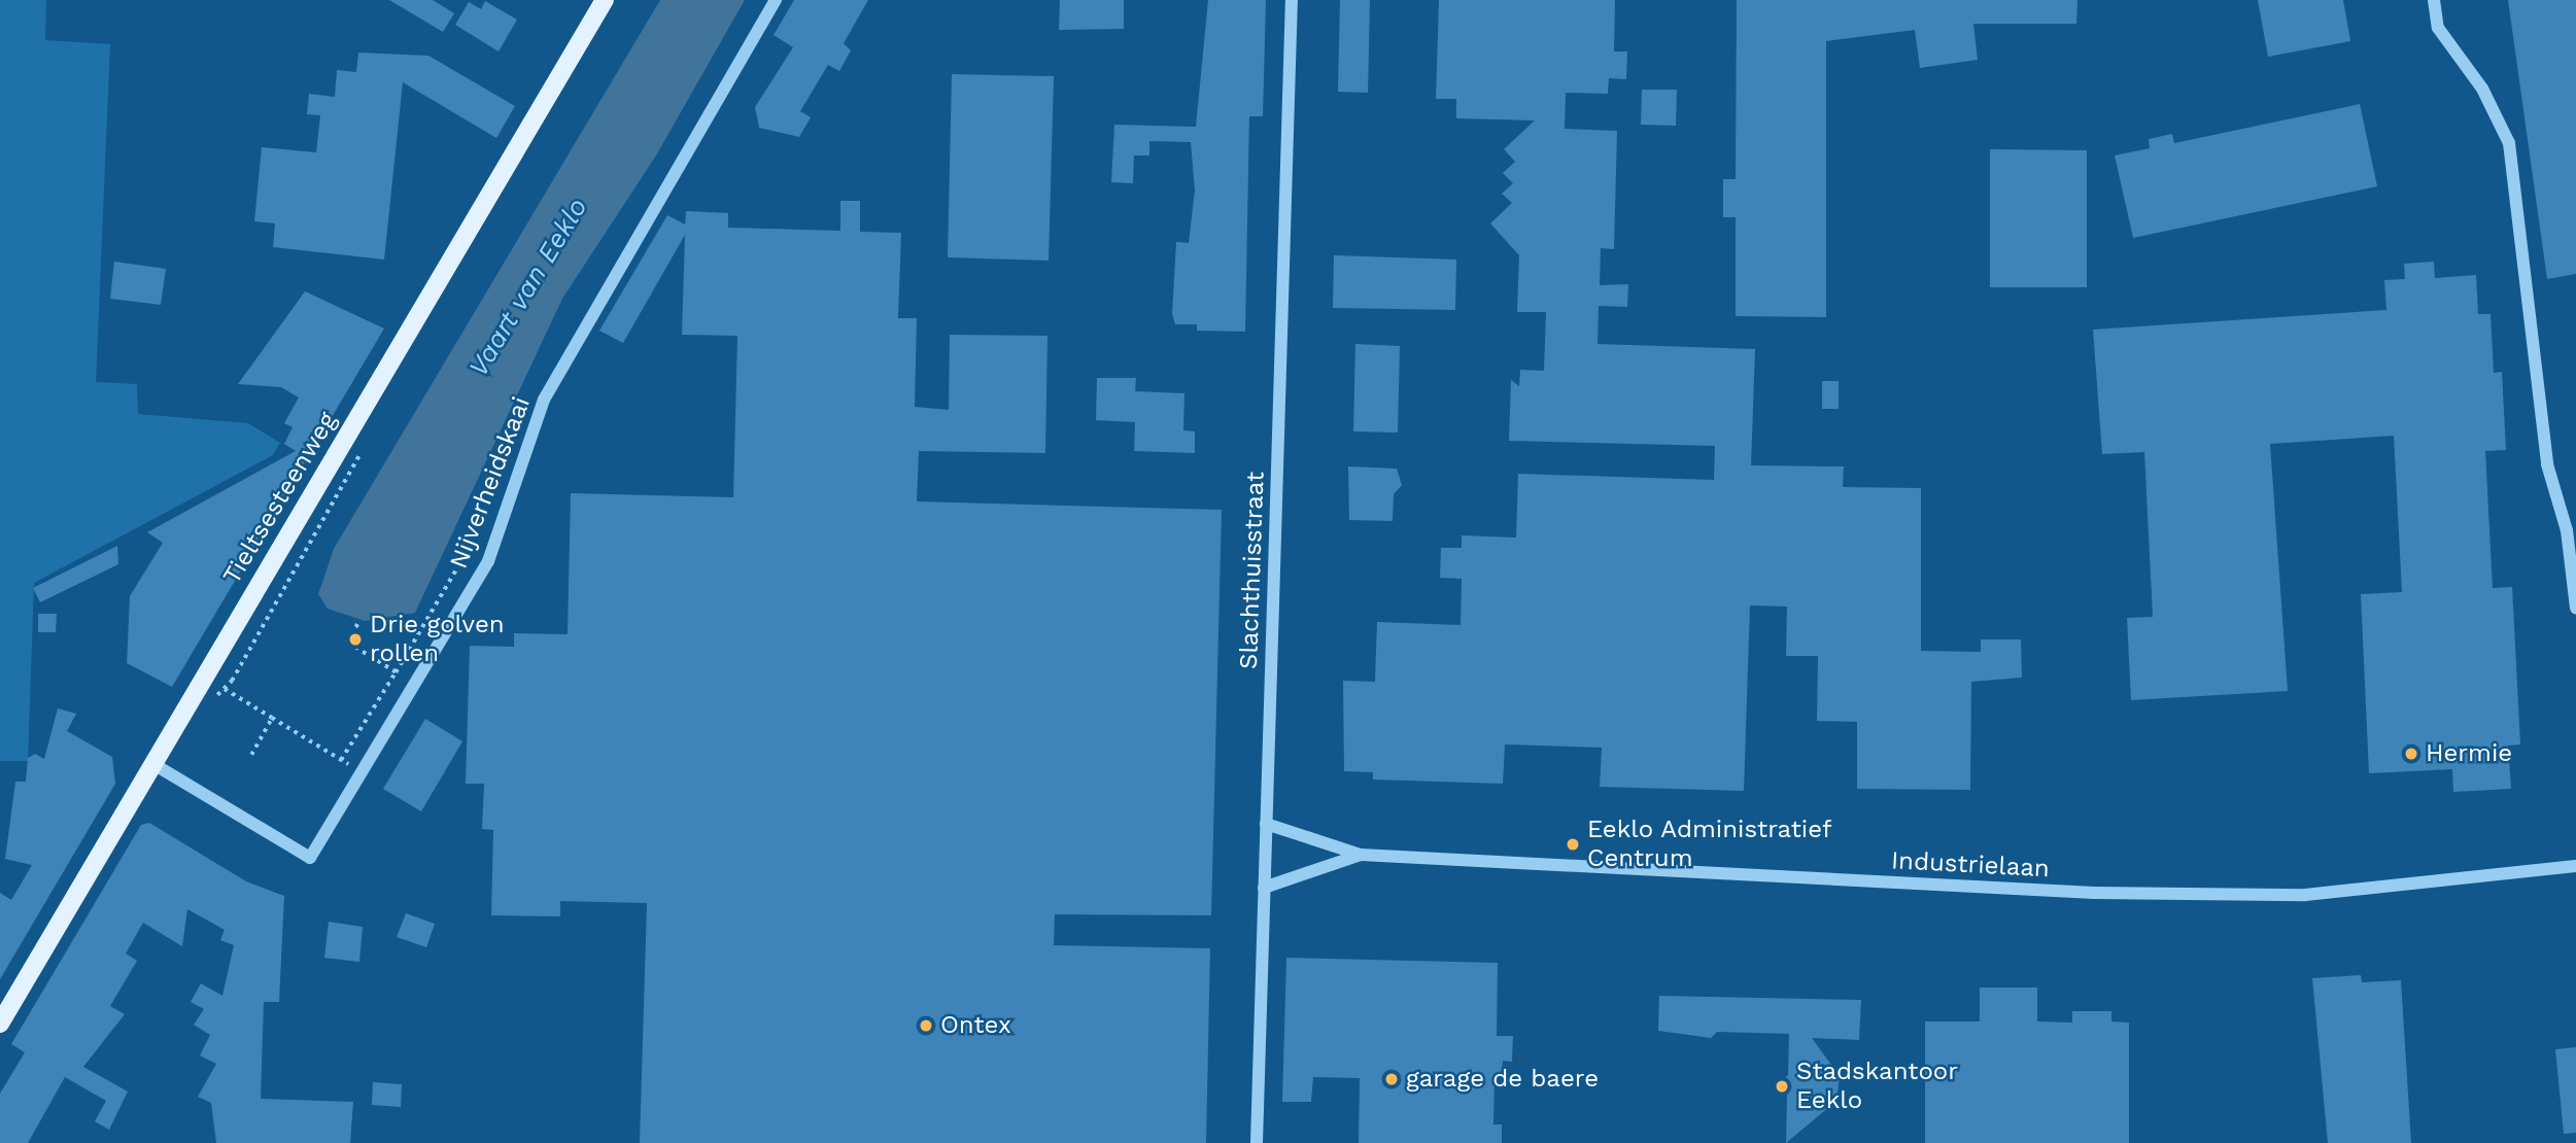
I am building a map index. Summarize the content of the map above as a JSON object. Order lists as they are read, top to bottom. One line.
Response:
{"streets":{"main road":["Tieltsesteenweg"],"street":["Nijverheidskaai","Slachthuisstraat","Industrielaan"]},"crossings":[["Nijverheidskaai","Tieltsesteenweg"],["Slachthuisstraat","Industrielaan"]],"water":["Vaart van Eeklo"],"places":["Drie golven rollen","Hermie","Eeklo Administratief Centrum","Ontex","garage de baere","Stadskantoor Eeklo"]}
